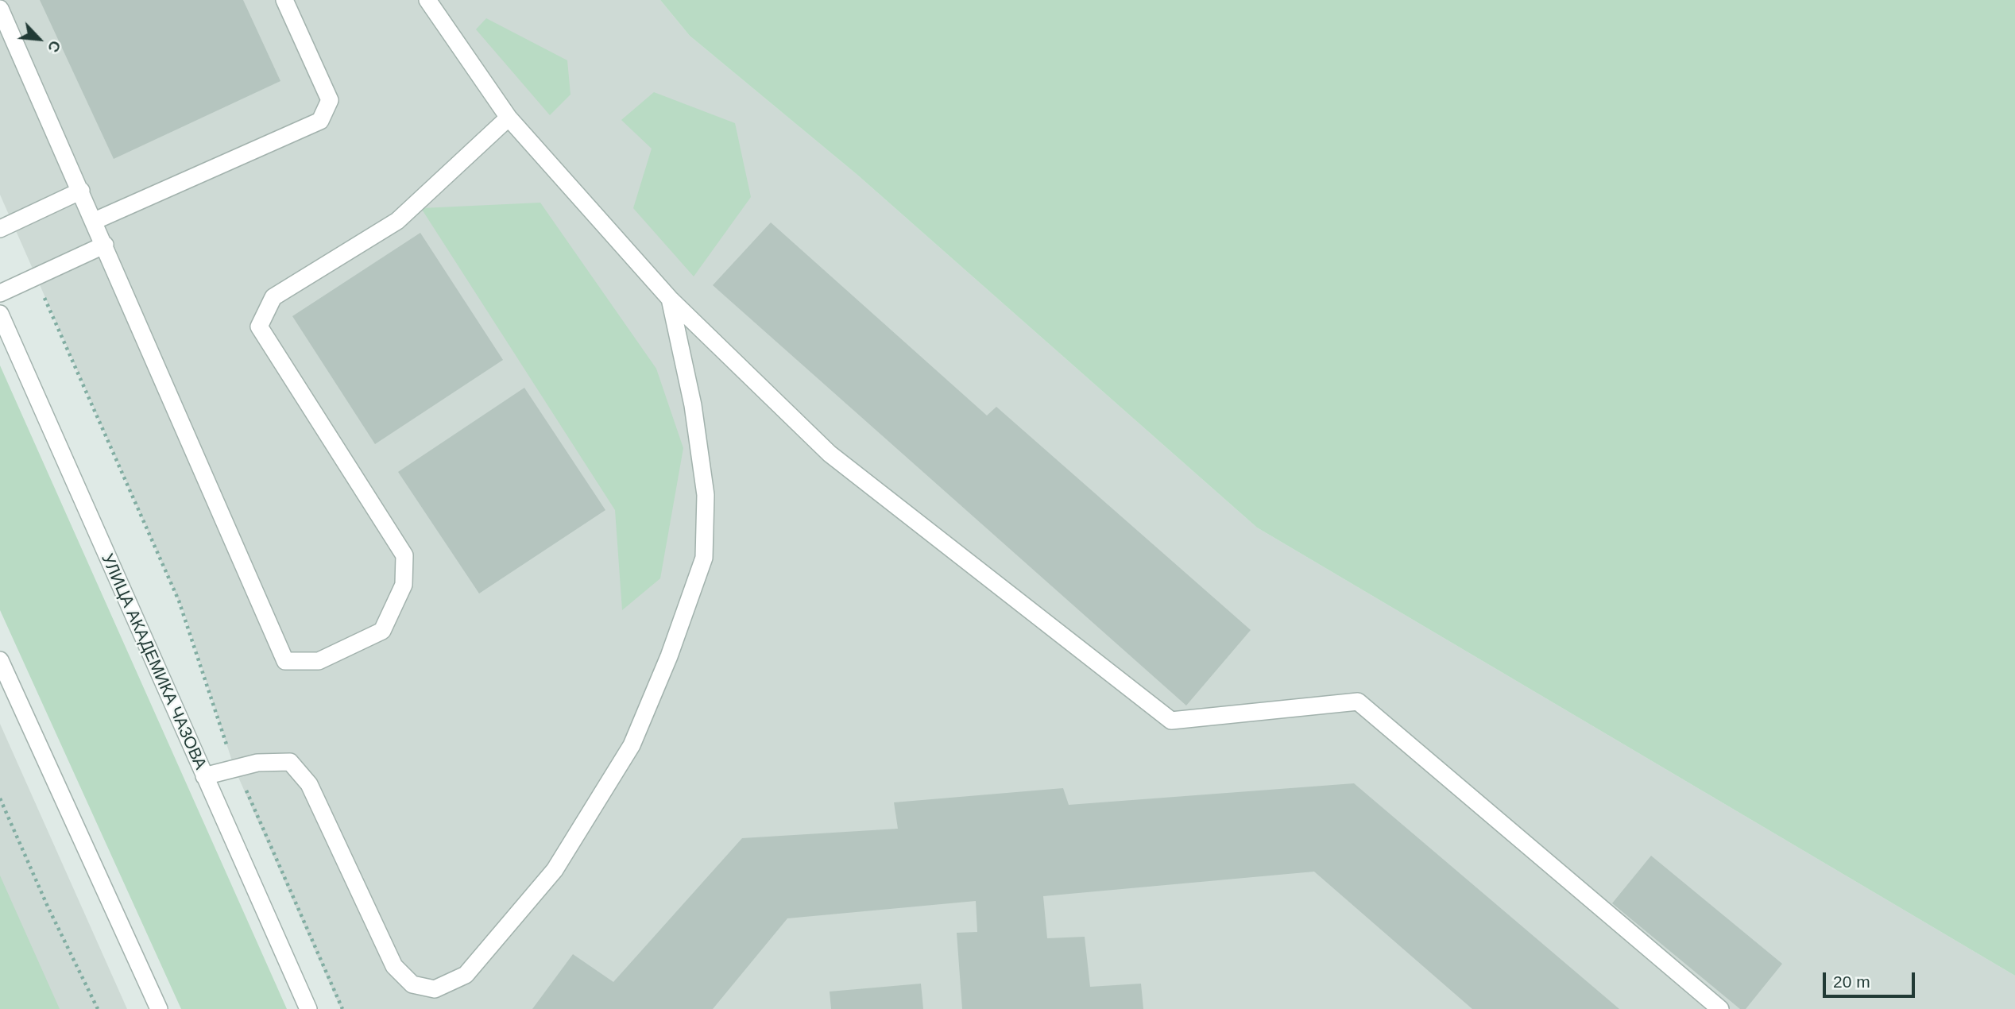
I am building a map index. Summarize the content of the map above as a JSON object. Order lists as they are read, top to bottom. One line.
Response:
{"streets":{"street":["УЛИЦА АКАДЕМИКА ЧАЗОВА"]},"scale_bar":"20 m","north":"bottom right"}
